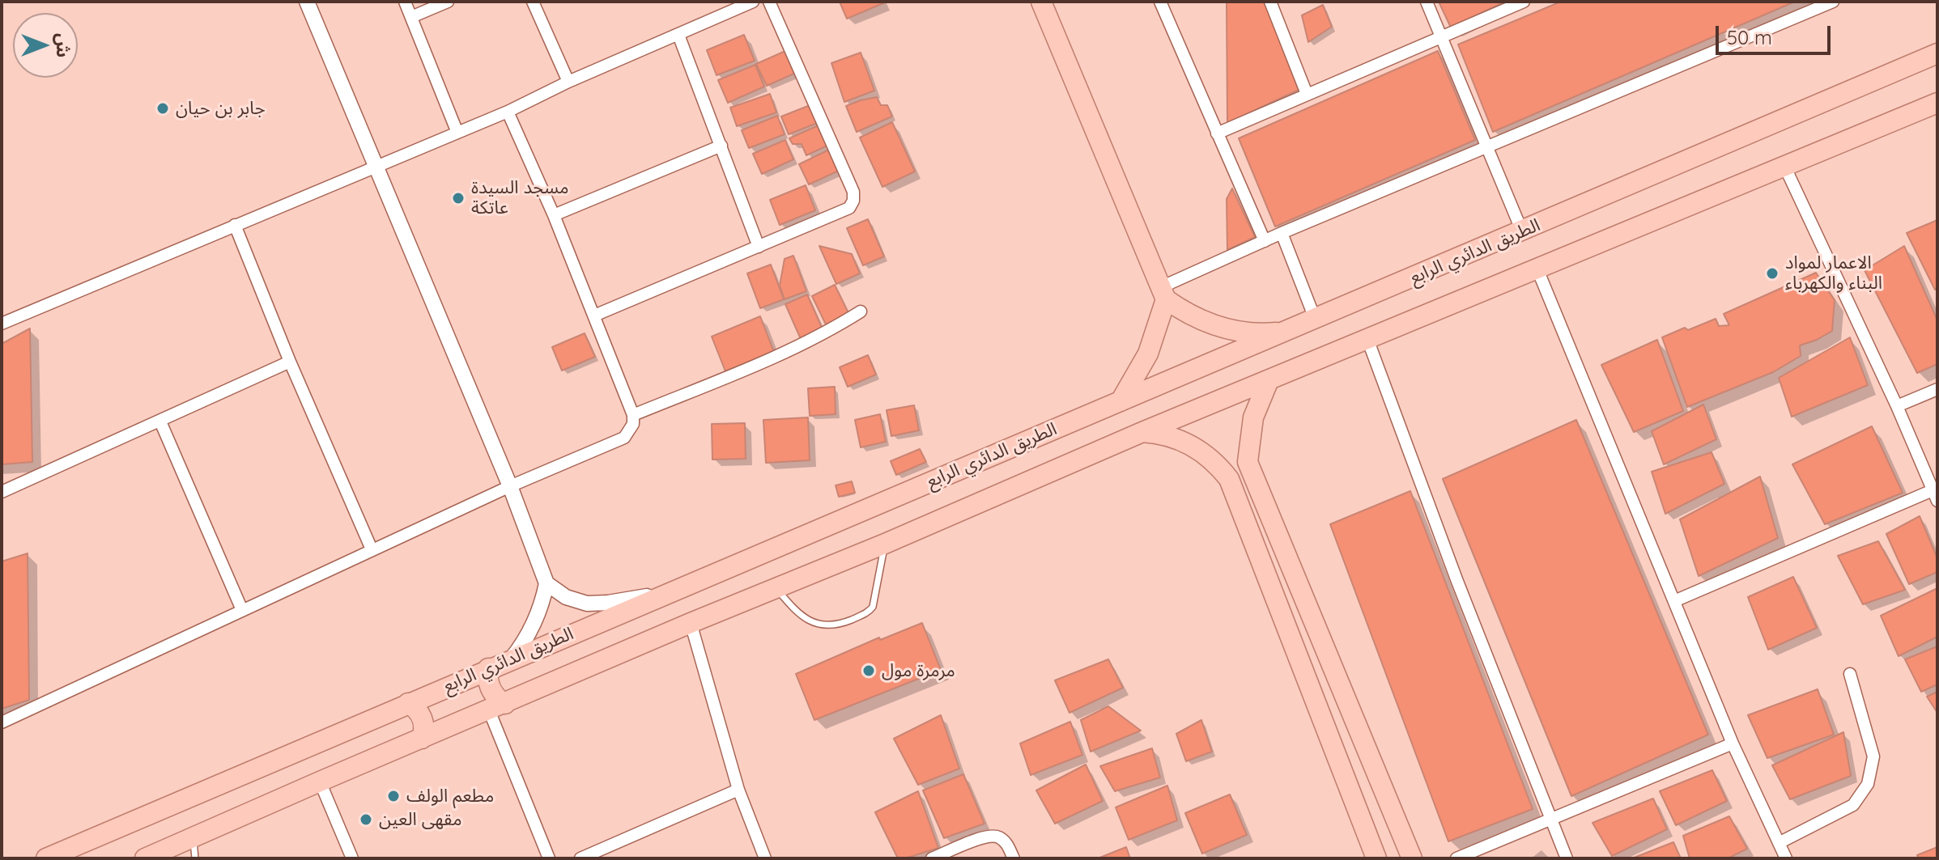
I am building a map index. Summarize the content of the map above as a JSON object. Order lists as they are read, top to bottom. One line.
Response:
{"streets":{"main road":["الطريق الدائري الرابع"]},"places":["جابر بن حيان","مسجد السيدة عاتكة","الاعمار لمواد البناء والكهرباء","مرمرة مول","مطعم الولف","مقهى العين"],"scale_bar":"50 m","north":"right"}
